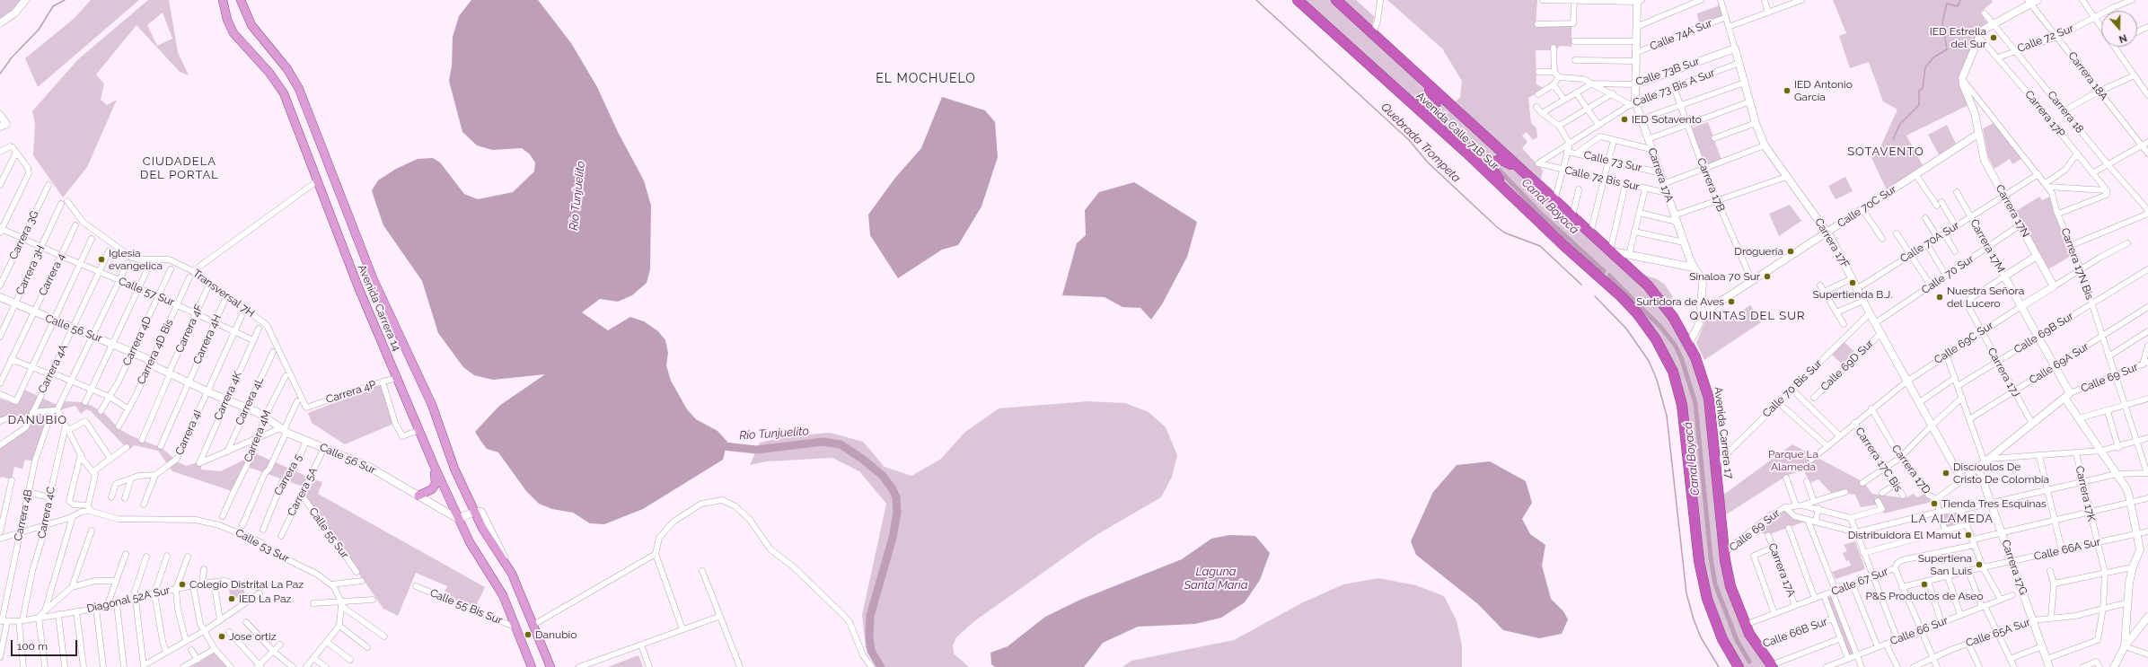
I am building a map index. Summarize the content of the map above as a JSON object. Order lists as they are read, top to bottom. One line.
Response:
{"streets":{"highway":["Avenida Calle 71B Sur","Avenida Carrera 17"],"main road":["Avenida Carrera 14"],"street":["Calle 74A Sur","Calle 72 Sur","Calle 73B Sur","Carrera 18A","Calle 73 Bis A Sur","Carrera 18","Carrera 17P","Calle 73 Sur","Carrera 17A","Calle 72 Bis Sur","Carrera 17B","Calle 70C Sur","Carrera 17N","Carrera 3G","Calle 70A Sur","Carrera 17F","Carrera 17M","Carrera 17N Bis","Carrera 3H","Carrera 4","Calle 70 Sur","Calle 57 Sur","Transversal 7H","Calle 56 Sur","Carrera 4F","Calle 69B Sur","Carrera 4H","Carrera 4D","Calle 69C Sur","Carrera 4D Bis","Calle 69A Sur","Calle 69D Sur","Carrera 4A","Carrera 17J","Calle 69 Sur","Calle 70 Bis Sur","Carrera 4P","Carrera 4K","Carrera 4L","Carrera 4I","Carrera 4M","Carrera 17C Bis","Carrera 17D","Carrera 5","Carrera 5A","Carrera 17K","Carrera 4C","Carrera 4B","Calle 55 Sur","Calle 53 Sur","Calle 66A Sur","Carrera 17G","Calle 67 Sur","Diagonal 52A Sur","Calle 55 Bis Sur","Calle 66 Sur","Calle 66B Sur","Calle 65A Sur"]},"crossings":[["Calle 74A Sur","Carrera 17A"],["Calle 74A Sur","Carrera 17F"],["Calle 72 Sur","Carrera 18A"],["Calle 72 Sur","Carrera 18"],["Calle 72 Sur","Carrera 17P"],["Calle 73B Sur","Carrera 17A"],["Calle 73B Sur","Carrera 17F"],["Calle 73 Bis A Sur","Carrera 17A"],["Calle 73 Bis A Sur","Calle 72 Bis Sur"],["Calle 73 Bis A Sur","Carrera 17B"],["Calle 73 Bis A Sur","Carrera 17F"],["Avenida Calle 71B Sur","Avenida Carrera 17"],["Calle 73 Sur","Carrera 17A"],["Carrera 17A","Calle 72 Bis Sur"],["Carrera 17A","Calle 70C Sur"],["Carrera 17A","Avenida Carrera 17"],["Carrera 17A","Calle 67 Sur"],["Carrera 17B","Calle 70C Sur"],["Calle 70C Sur","Carrera 17N"],["Calle 70C Sur","Carrera 17F"],["Carrera 17N","Calle 70A Sur"],["Carrera 17N","Carrera 17N Bis"],["Carrera 17N","Calle 70 Sur"],["Carrera 17N","Calle 69C Sur"],["Carrera 3G","Calle 57 Sur"],["Calle 70A Sur","Carrera 17F"],["Calle 70A Sur","Carrera 17M"],["Calle 70A Sur","Carrera 17N Bis"],["Carrera 17F","Calle 70 Sur"],["Carrera 17F","Calle 69C Sur"],["Carrera 17F","Calle 69D Sur"],["Carrera 17F","Calle 70 Bis Sur"],["Carrera 17M","Calle 70 Sur"],["Carrera 17M","Calle 69B Sur"],["Carrera 17M","Calle 69C Sur"],["Carrera 17M","Calle 69A Sur"],["Carrera 17M","Carrera 17J"],["Carrera 17M","Calle 69 Sur"],["Carrera 17M","Calle 66A Sur"],["Carrera 17M","Calle 67 Sur"],["Carrera 17M","Calle 65A Sur"],["Carrera 17N Bis","Calle 69B Sur"],["Carrera 17N Bis","Calle 69C Sur"],["Carrera 17N Bis","Calle 69A Sur"],["Carrera 17N Bis","Calle 69 Sur"],["Carrera 3H","Calle 57 Sur"],["Carrera 3H","Calle 56 Sur"],["Carrera 4","Calle 57 Sur"],["Carrera 4","Calle 56 Sur"],["Calle 57 Sur","Carrera 4F"],["Calle 57 Sur","Carrera 4H"],["Calle 57 Sur","Carrera 4D"],["Calle 57 Sur","Carrera 4D Bis"],["Calle 57 Sur","Carrera 4A"],["Calle 57 Sur","Carrera 4K"],["Calle 57 Sur","Carrera 4I"],["Calle 57 Sur","Carrera 4B"],["Transversal 7H","Carrera 4P"],["Avenida Carrera 14","Calle 56 Sur"],["Avenida Carrera 14","Carrera 4P"],["Avenida Carrera 14","Calle 55 Bis Sur"],["Calle 56 Sur","Carrera 4F"],["Calle 56 Sur","Carrera 4H"],["Calle 56 Sur","Carrera 4D"],["Calle 56 Sur","Carrera 4D Bis"],["Calle 56 Sur","Carrera 4A"],["Calle 56 Sur","Carrera 4K"],["Calle 56 Sur","Carrera 4L"],["Calle 56 Sur","Carrera 4I"],["Calle 56 Sur","Carrera 4M"],["Calle 56 Sur","Carrera 5"],["Calle 56 Sur","Carrera 5A"],["Calle 56 Sur","Carrera 4B"],["Calle 69B Sur","Carrera 17J"],["Calle 69C Sur","Carrera 17J"],["Calle 69C Sur","Carrera 17C Bis"],["Calle 69C Sur","Carrera 17D"],["Calle 69A Sur","Carrera 17J"],["Calle 69 Sur","Avenida Carrera 17"],["Calle 70 Bis Sur","Avenida Carrera 17"],["Carrera 4K","Carrera 4L"],["Avenida Carrera 17","Calle 67 Sur"],["Avenida Carrera 17","Calle 66B Sur"],["Carrera 5A","Calle 55 Sur"],["Carrera 17K","Calle 66A Sur"],["Carrera 17K","Carrera 17G"],["Carrera 17K","Calle 67 Sur"],["Carrera 17K","Calle 65A Sur"],["Carrera 4C","Diagonal 52A Sur"],["Carrera 4B","Diagonal 52A Sur"],["Calle 66A Sur","Carrera 17G"],["Carrera 17G","Calle 67 Sur"],["Carrera 17G","Calle 65A Sur"]],"districts":["EL MOCHUELO","SOTAVENTO","CIUDADELA DEL PORTAL","QUINTAS DEL SUR","DANUBIO","LA ALAMEDA"],"water":["Quebrada Trompeta","Río Tunjuelito","Canal Boyacá","Laguna Santa María"],"parks":["Parque La Alameda"],"places":["IED Estrella del Sur","IED Antonio García","IED Sotavento","Drogueria","Iglesia evangelica","Sinaloa 70 Sur","Supertienda B.J.","Nuestra Señora del Lucero","Surtidora de Aves","Discíoulos De Cristo De Colombia","Tienda Tres Esquinas","Distribuidora El Mamut","Supertiena San Luis","Colegio Distrital La Paz","P&S Productos de Aseo","IED La Paz","Danubio","Jose ortiz"],"scale_bar":"100 m","north":"bottom"}
